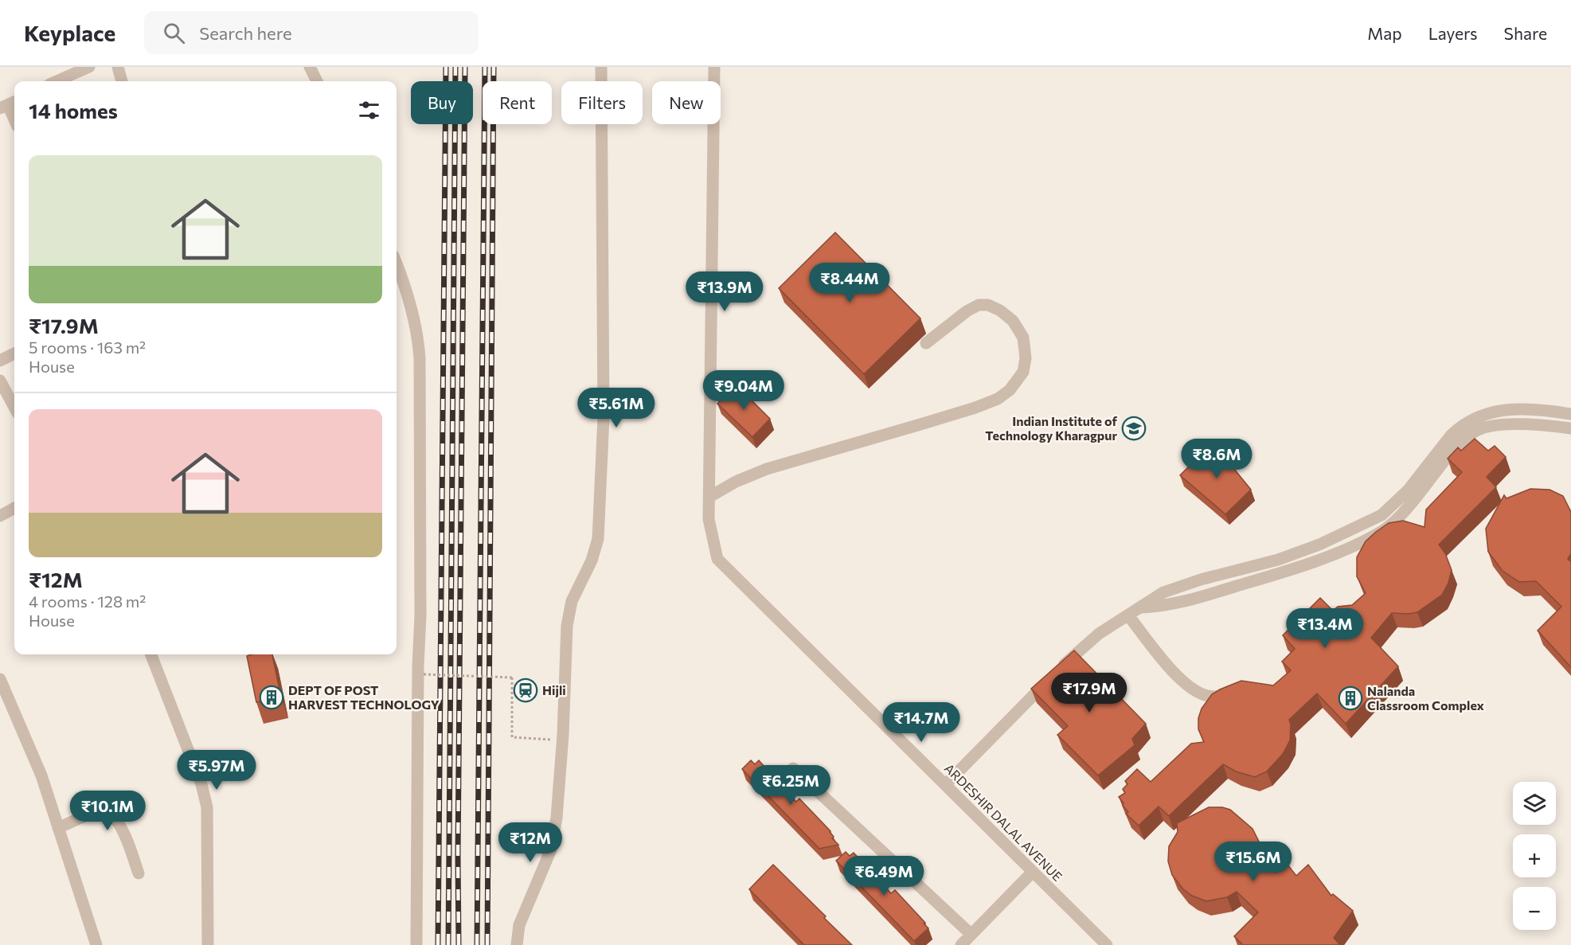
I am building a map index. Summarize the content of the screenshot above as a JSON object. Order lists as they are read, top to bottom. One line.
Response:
{"streets":{"street":["ARDESHIR DALAL AVENUE"]},"places":{"school or university":["Indian Institute of Technology Kharagpur"],"station":["Hijli"],"building":["DEPT OF POST HARVEST TECHNOLOGY","Nalanda Classroom Complex"]},"page":{"header":"Keyplace","search":"Search here","nav":["Map","Layers","Share"],"chip":["Buy","Rent","Filters","New"],"heading":"14 homes","list":[{"name":"₹17.9M","note":"5 rooms · 163 m² · House"},{"name":"₹12M","note":"4 rooms · 128 m² · House"}],"price":["₹8.44M","₹13.9M","₹9.04M","₹5.61M","₹8.6M","₹13.4M","₹17.9M","₹14.7M","₹5.97M","₹6.25M","₹10.1M","₹12M","₹15.6M","₹6.49M"],"map_buttons":["+","−"]}}
